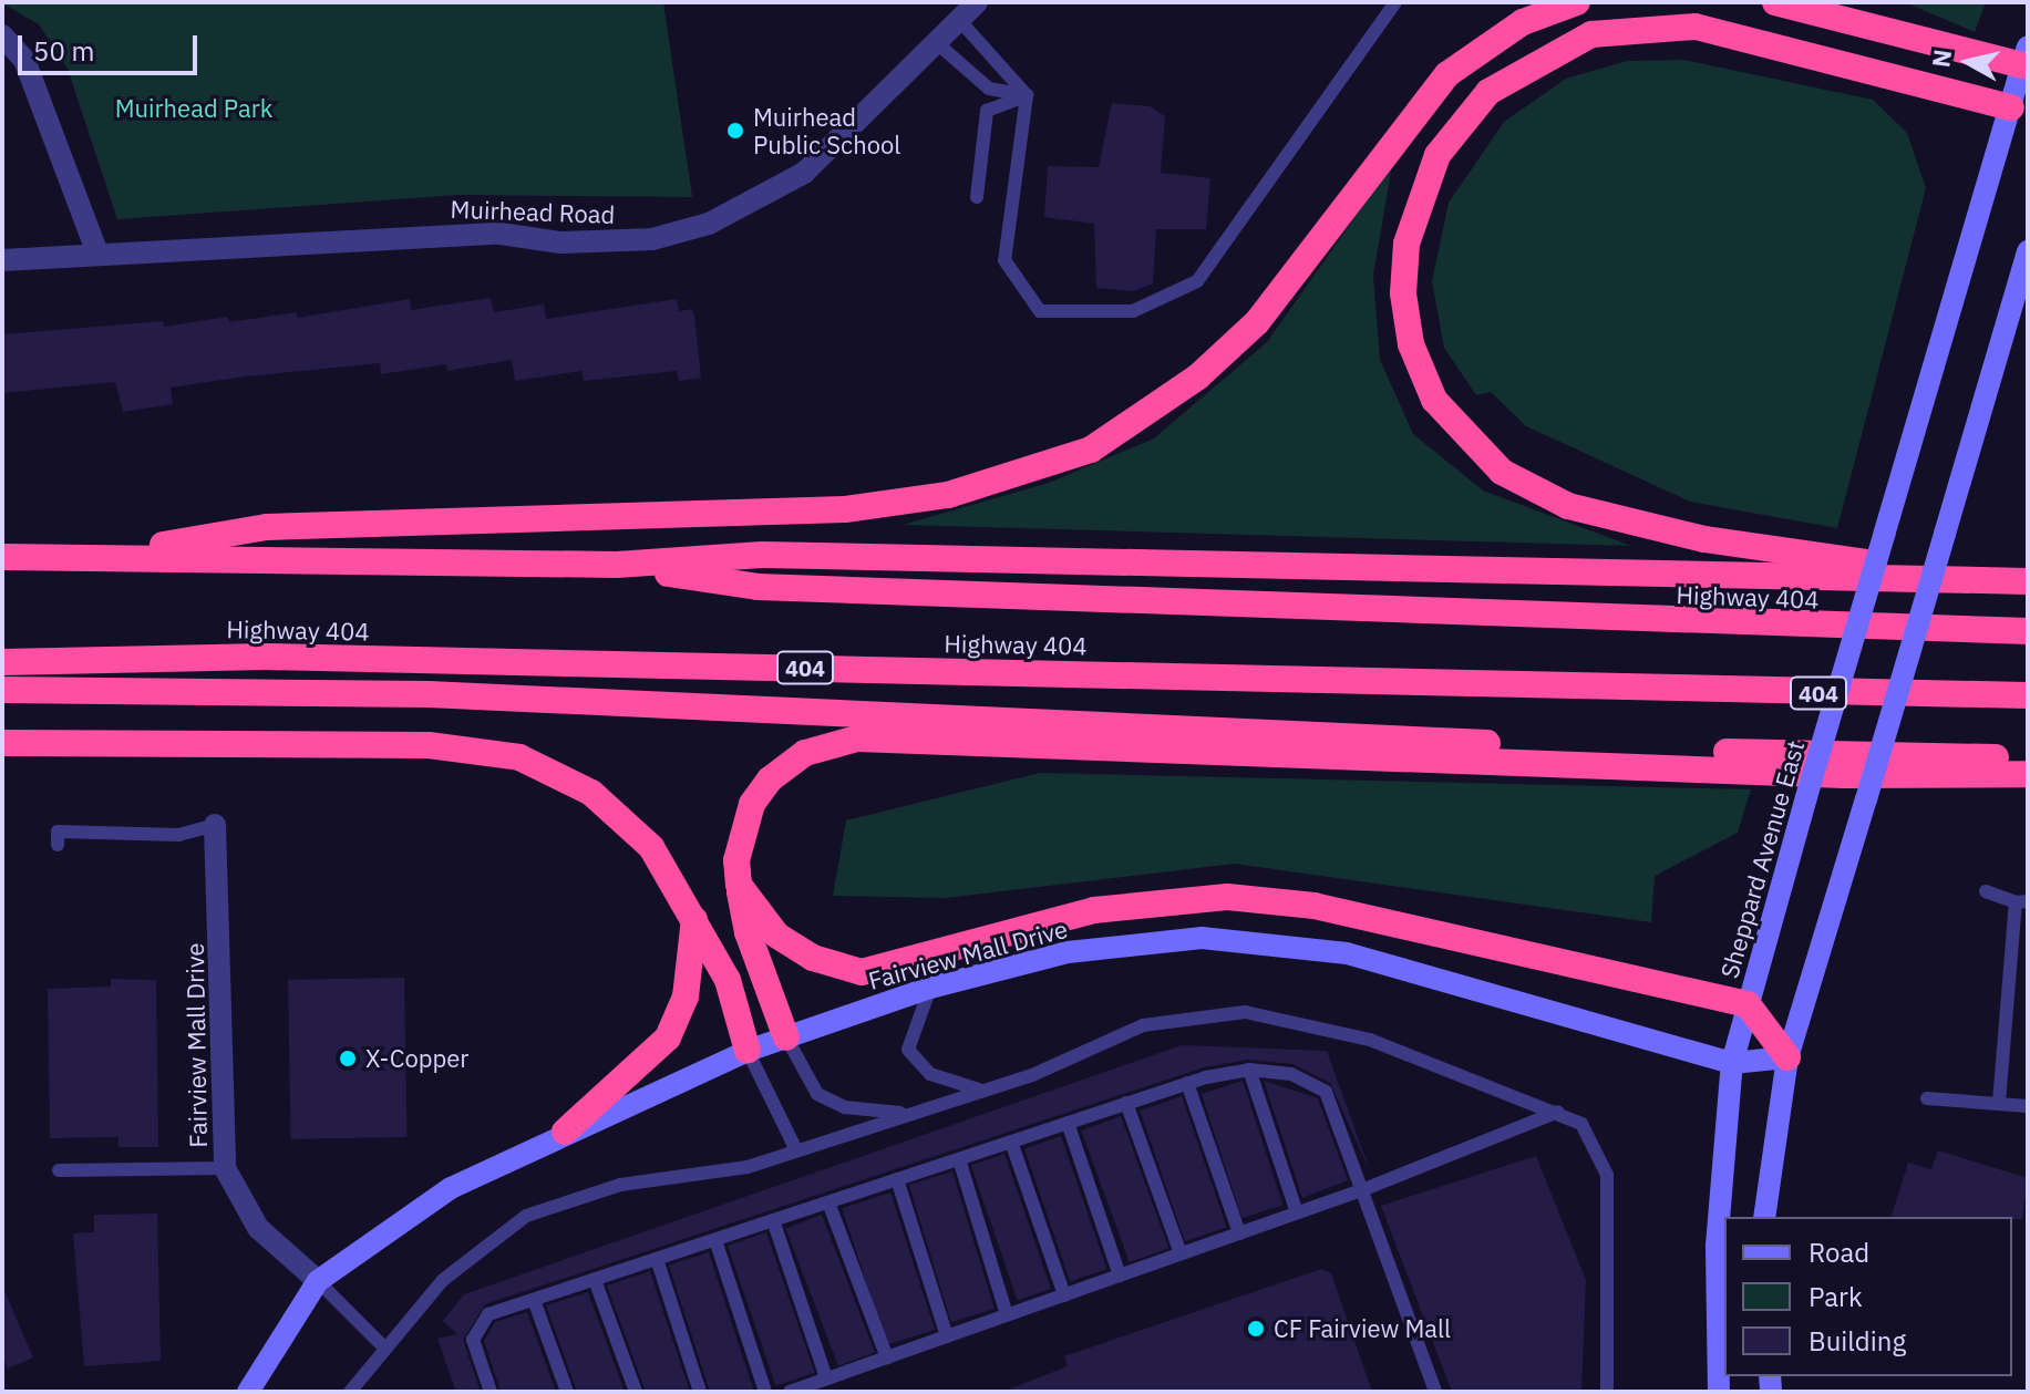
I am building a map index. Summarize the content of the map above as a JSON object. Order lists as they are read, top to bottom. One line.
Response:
{"streets":{"highway":["Highway 404","404"],"main road":["Sheppard Avenue East","Fairview Mall Drive"],"street":["Muirhead Road"]},"crossings":[["Sheppard Avenue East","Fairview Mall Drive"]],"parks":["Muirhead Park"],"places":["Muirhead Public School","X-Copper","CF Fairview Mall"],"legend":["Road","Park","Building"],"scale_bar":"50 m","north":"left"}
